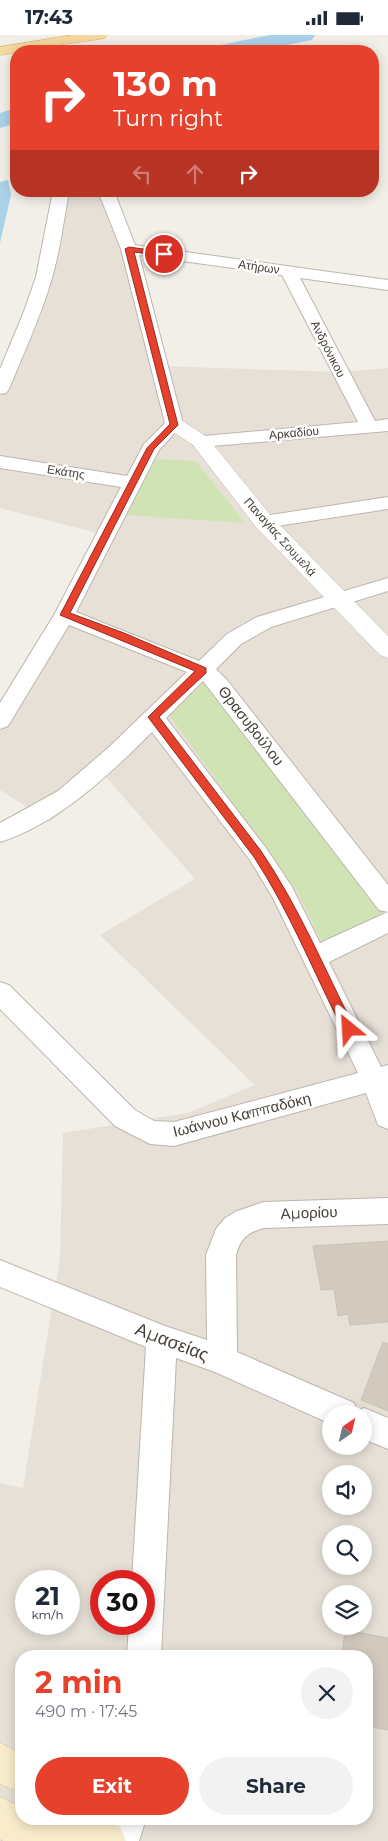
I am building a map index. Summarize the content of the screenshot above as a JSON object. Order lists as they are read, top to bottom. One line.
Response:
{"streets":{"street":["Ατήρων","Ανδρόνικου","Αρκαδίου","Εκάτης","Παναγίας Σουμελά","Θρασυβούλου","Ιωάννου Καππαδόκη","Αμορίου","Αμασείας"]},"crossings":[["Ατήρων","Ανδρόνικου"],["Ανδρόνικου","Αρκαδίου"],["Αρκαδίου","Παναγίας Σουμελά"],["Αμορίου","Αμασείας"]],"north":"top right","page":{"status":"17:43","turn":["130 m","Turn right"],"speed":"21 km/h","limit":"30","heading":["2 min","490 m · 17:45"],"buttons":["Exit","Share"]}}
